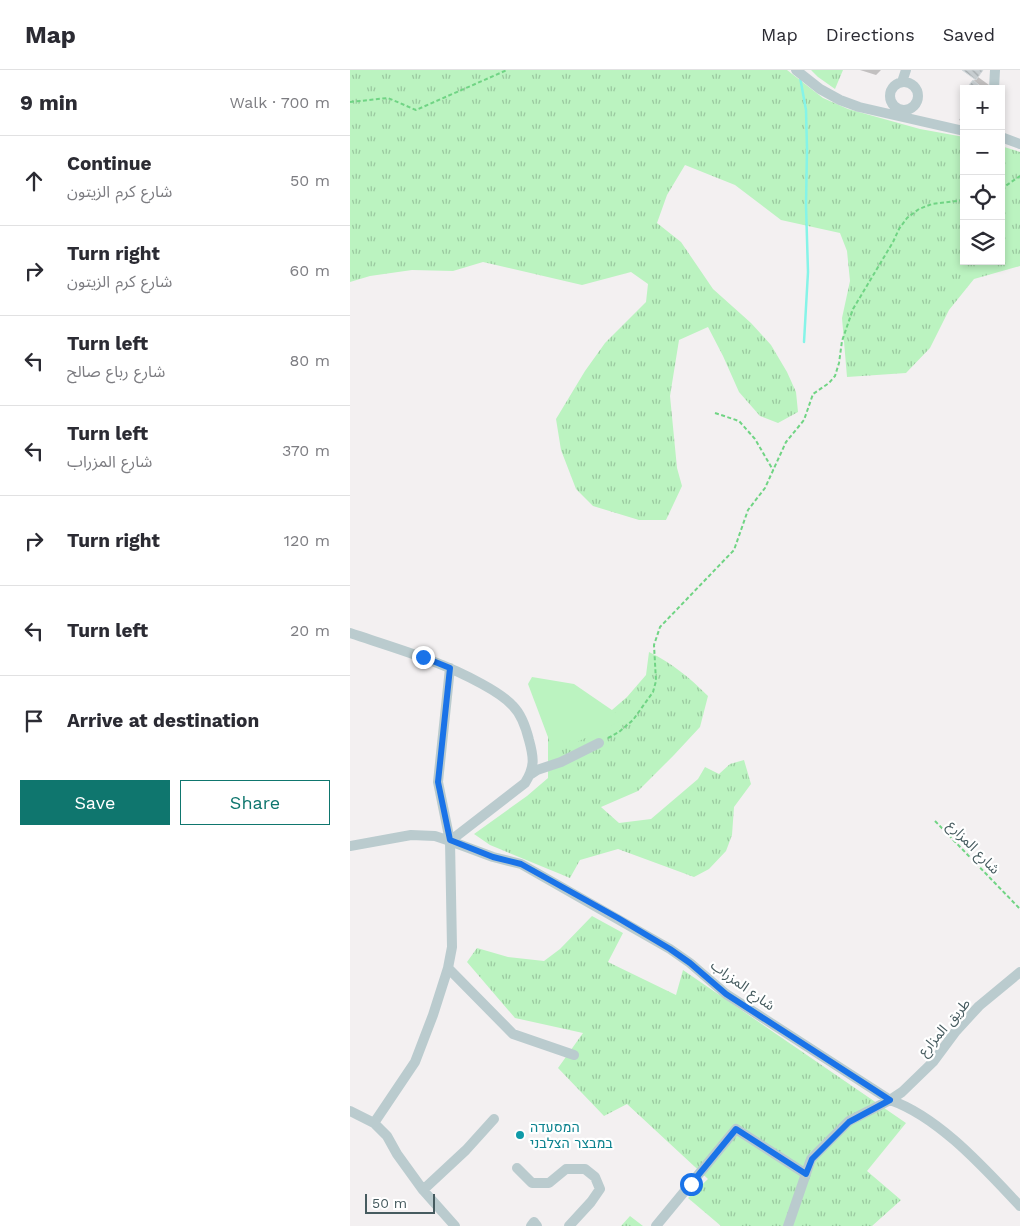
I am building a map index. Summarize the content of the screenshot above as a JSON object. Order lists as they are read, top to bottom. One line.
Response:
{"streets":{"street":["شارع المزراب","طريق المزارع"],"path":["شارع المزارع"]},"crossings":[["شارع المزراب","طريق المزارع"]],"places":["המסעדה במבצר הצלבני"],"scale_bar":"50 m","page":{"header":"Map","nav":["Map","Directions","Saved"],"heading":["9 min","Walk · 700 m"],"map_buttons":["+","−"],"list":[["Continue","شارع كرم الزيتون","50 m"],["Turn right","شارع كرم الزيتون","60 m"],["Turn left","شارع رباع صالح","80 m"],["Turn left","شارع المزراب","370 m"],["Turn right","120 m"],["Turn left","20 m"],"Arrive at destination"],"buttons":["Save","Share"],"scale":"50 m"}}
